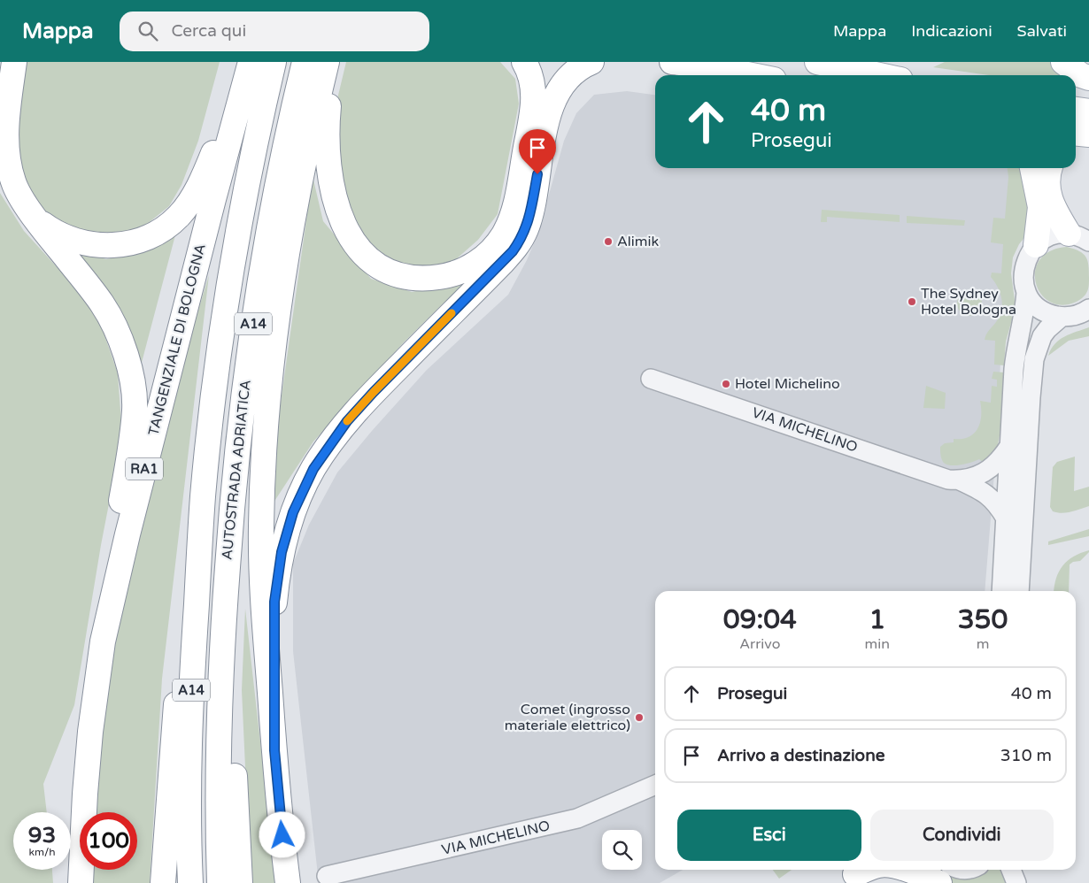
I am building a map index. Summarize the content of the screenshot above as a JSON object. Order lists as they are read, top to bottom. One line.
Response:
{"streets":{"main road":["A14","TANGENZIALE DI BOLOGNA","RA1","AUTOSTRADA ADRIATICA"],"street":["VIA MICHELINO"]},"places":["Alimik","The Sydney Hotel Bologna","Hotel Michelino","Comet (ingrosso materiale elettrico)"],"page":{"header":"Mappa","search":"Cerca qui","nav":["Mappa","Indicazioni","Salvati"],"turn":["40 m","Prosegui"],"eta":["09:04","Arrivo","1","min","350","m"],"list":[{"name":"Prosegui","value":"40 m"},{"name":"Arrivo a destinazione","value":"310 m"}],"buttons":["Esci","Condividi"],"speed":"93 km/h","limit":"100"}}
